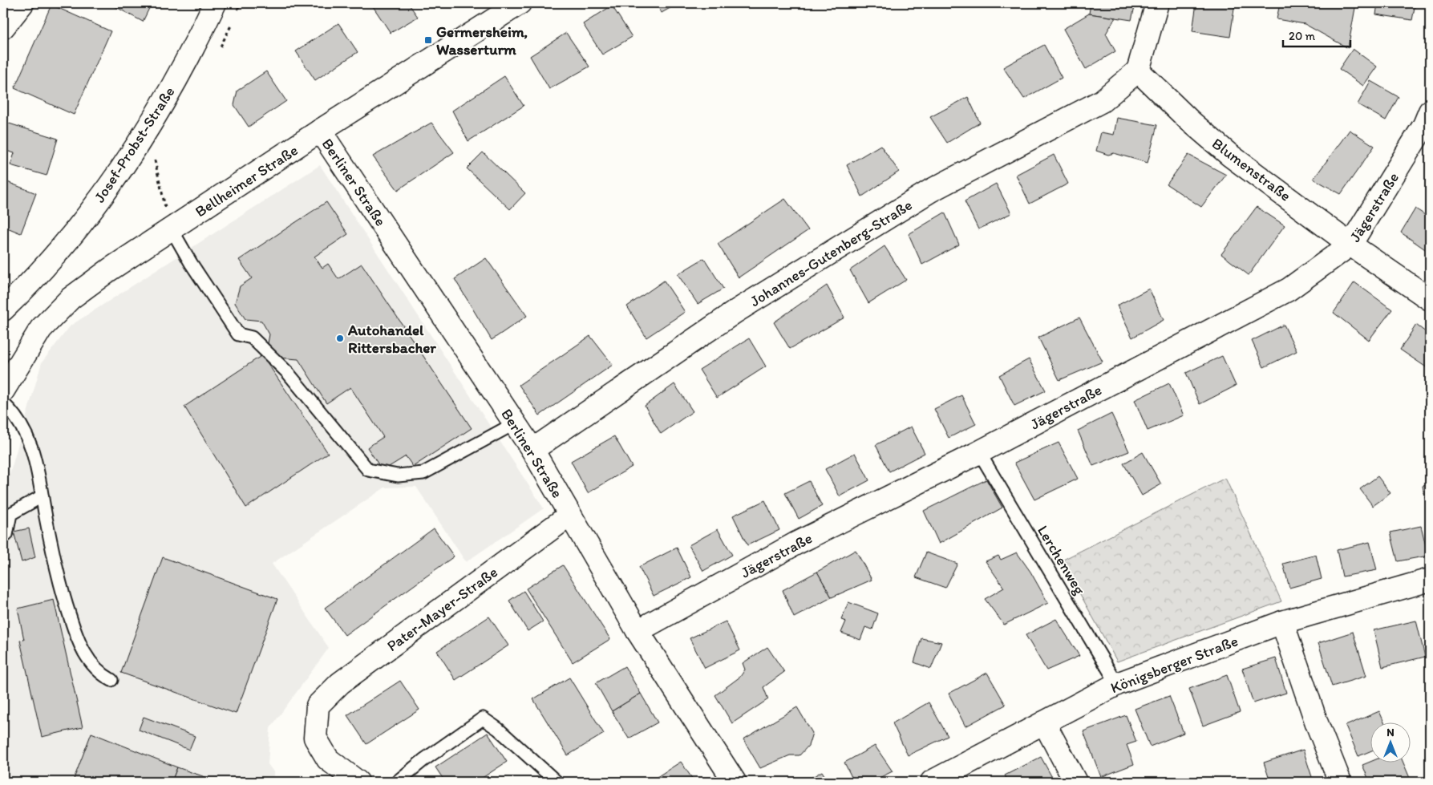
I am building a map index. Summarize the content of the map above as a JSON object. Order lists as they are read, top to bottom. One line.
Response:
{"streets":{"street":["Josef-Probst-Straße","Blumenstraße","Bellheimer Straße","Berliner Straße","Jägerstraße","Johannes-Gutenberg-Straße","Pater-Mayer-Straße","Königsberger Straße"],"lane":["Lerchenweg"]},"crossings":[["Blumenstraße","Jägerstraße"],["Blumenstraße","Johannes-Gutenberg-Straße"],["Bellheimer Straße","Berliner Straße"],["Berliner Straße","Jägerstraße"],["Berliner Straße","Johannes-Gutenberg-Straße"],["Berliner Straße","Pater-Mayer-Straße"],["Jägerstraße","Lerchenweg"],["Lerchenweg","Königsberger Straße"]],"places":{"transit":["Germersheim, Wasserturm"],"other":["Autohandel Rittersbacher"]},"scale_bar":"20 m","north":"top"}
